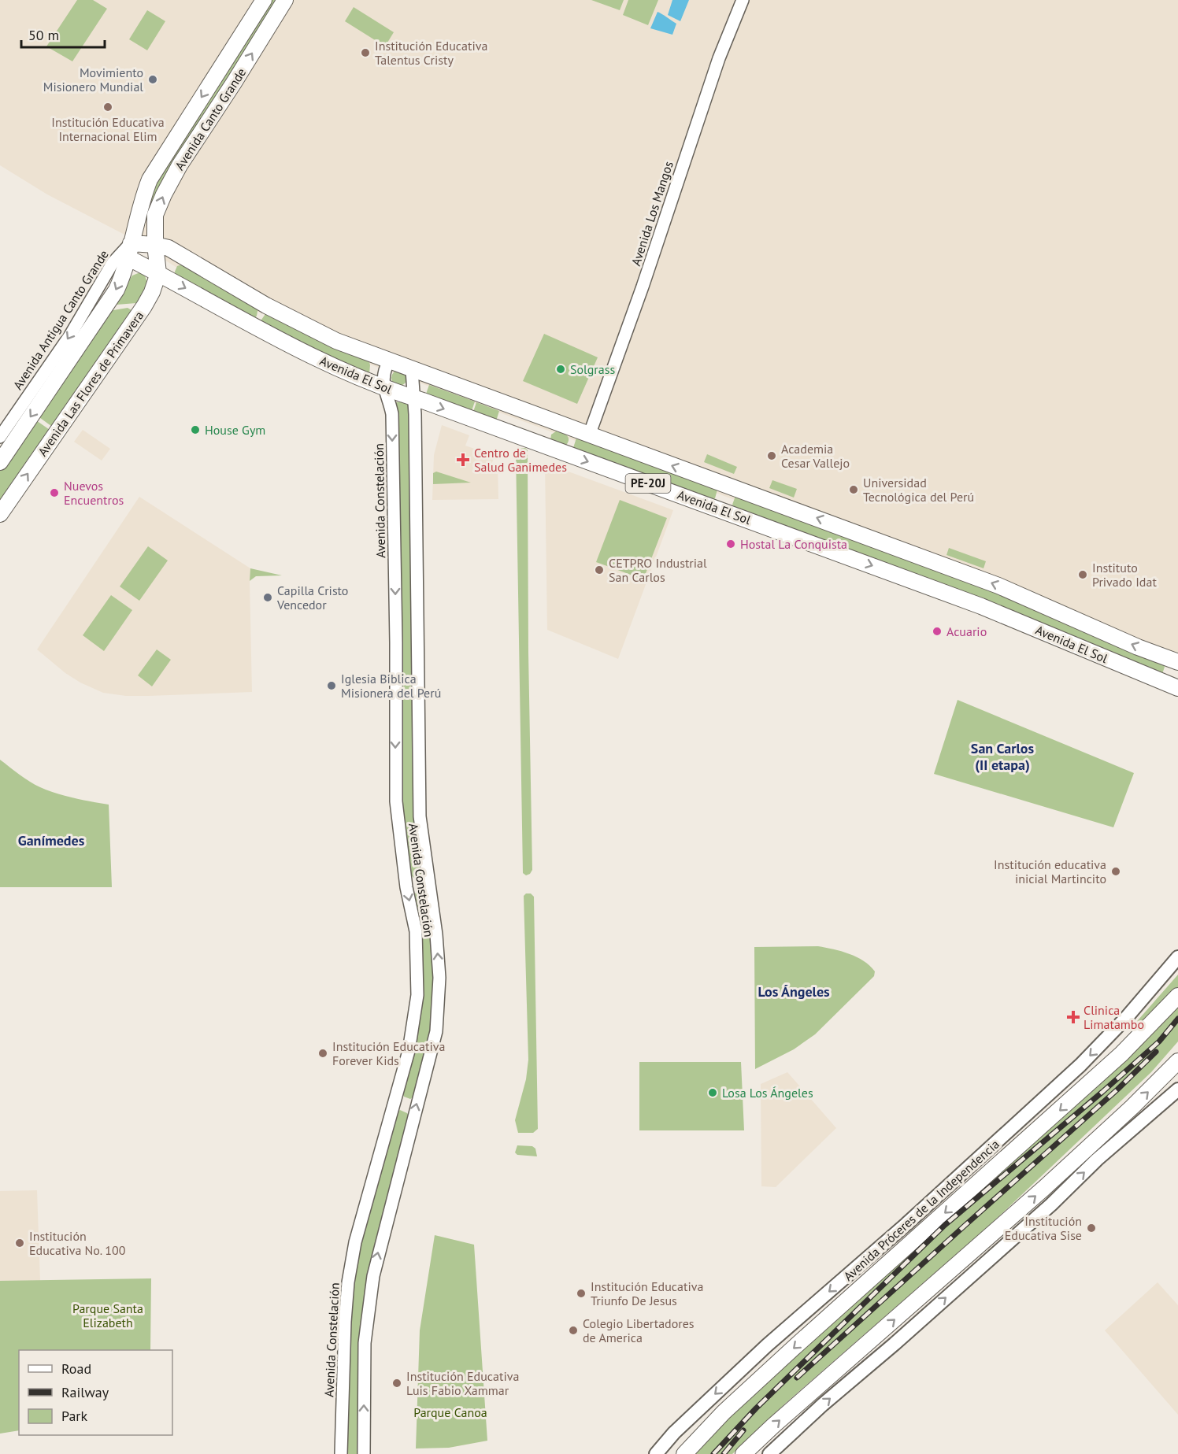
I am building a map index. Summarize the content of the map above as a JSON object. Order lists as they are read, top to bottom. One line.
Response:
{"streets":{"main road":["Avenida Canto Grande","Avenida El Sol","Avenida Las Flores de Primavera","PE-20J","Avenida Próceres de la Independencia"],"street":["Avenida Los Mangos","Avenida Antigua Canto Grande","Avenida Constelación"]},"crossings":[["Avenida Canto Grande","Avenida Antigua Canto Grande"],["Avenida Canto Grande","Avenida El Sol"],["Avenida Canto Grande","Avenida Las Flores de Primavera"],["Avenida Los Mangos","Avenida El Sol"],["Avenida Antigua Canto Grande","Avenida El Sol"],["Avenida El Sol","Avenida Las Flores de Primavera"],["Avenida El Sol","Avenida Constelación"]],"one_way":["Avenida Antigua Canto Grande"],"districts":["San Carlos (II etapa)","Ganímedes","Los Ángeles"],"parks":["Parque Santa Elizabeth","Parque Canoa"],"places":{"other":["Institución Educativa Talentus Cristy","Movimiento Misionero Mundial","Institución Educativa Internacional Elim","Solgrass","House Gym","Academia Cesar Vallejo","Universidad Tecnológica del Perú","Nuevos Encuentros","Hostal La Conquista","CETPRO Industrial San Carlos","Instituto Privado Idat","Capilla Cristo Vencedor","Acuario","Iglesia Biblica Misionera del Perú","Institución educativa inicial Martincito","Institución Educativa Forever Kids","Losa Los Ángeles","Institución Educativa Sise","Institución Educativa No. 100","Institución Educativa Triunfo De Jesus","Colegio Libertadores de America","Institución Educativa Luis Fabio Xammar"],"health":["Centro de Salud Ganimedes","Clinica Limatambo"]},"legend":["Road","Railway","Park"],"scale_bar":"50 m"}
